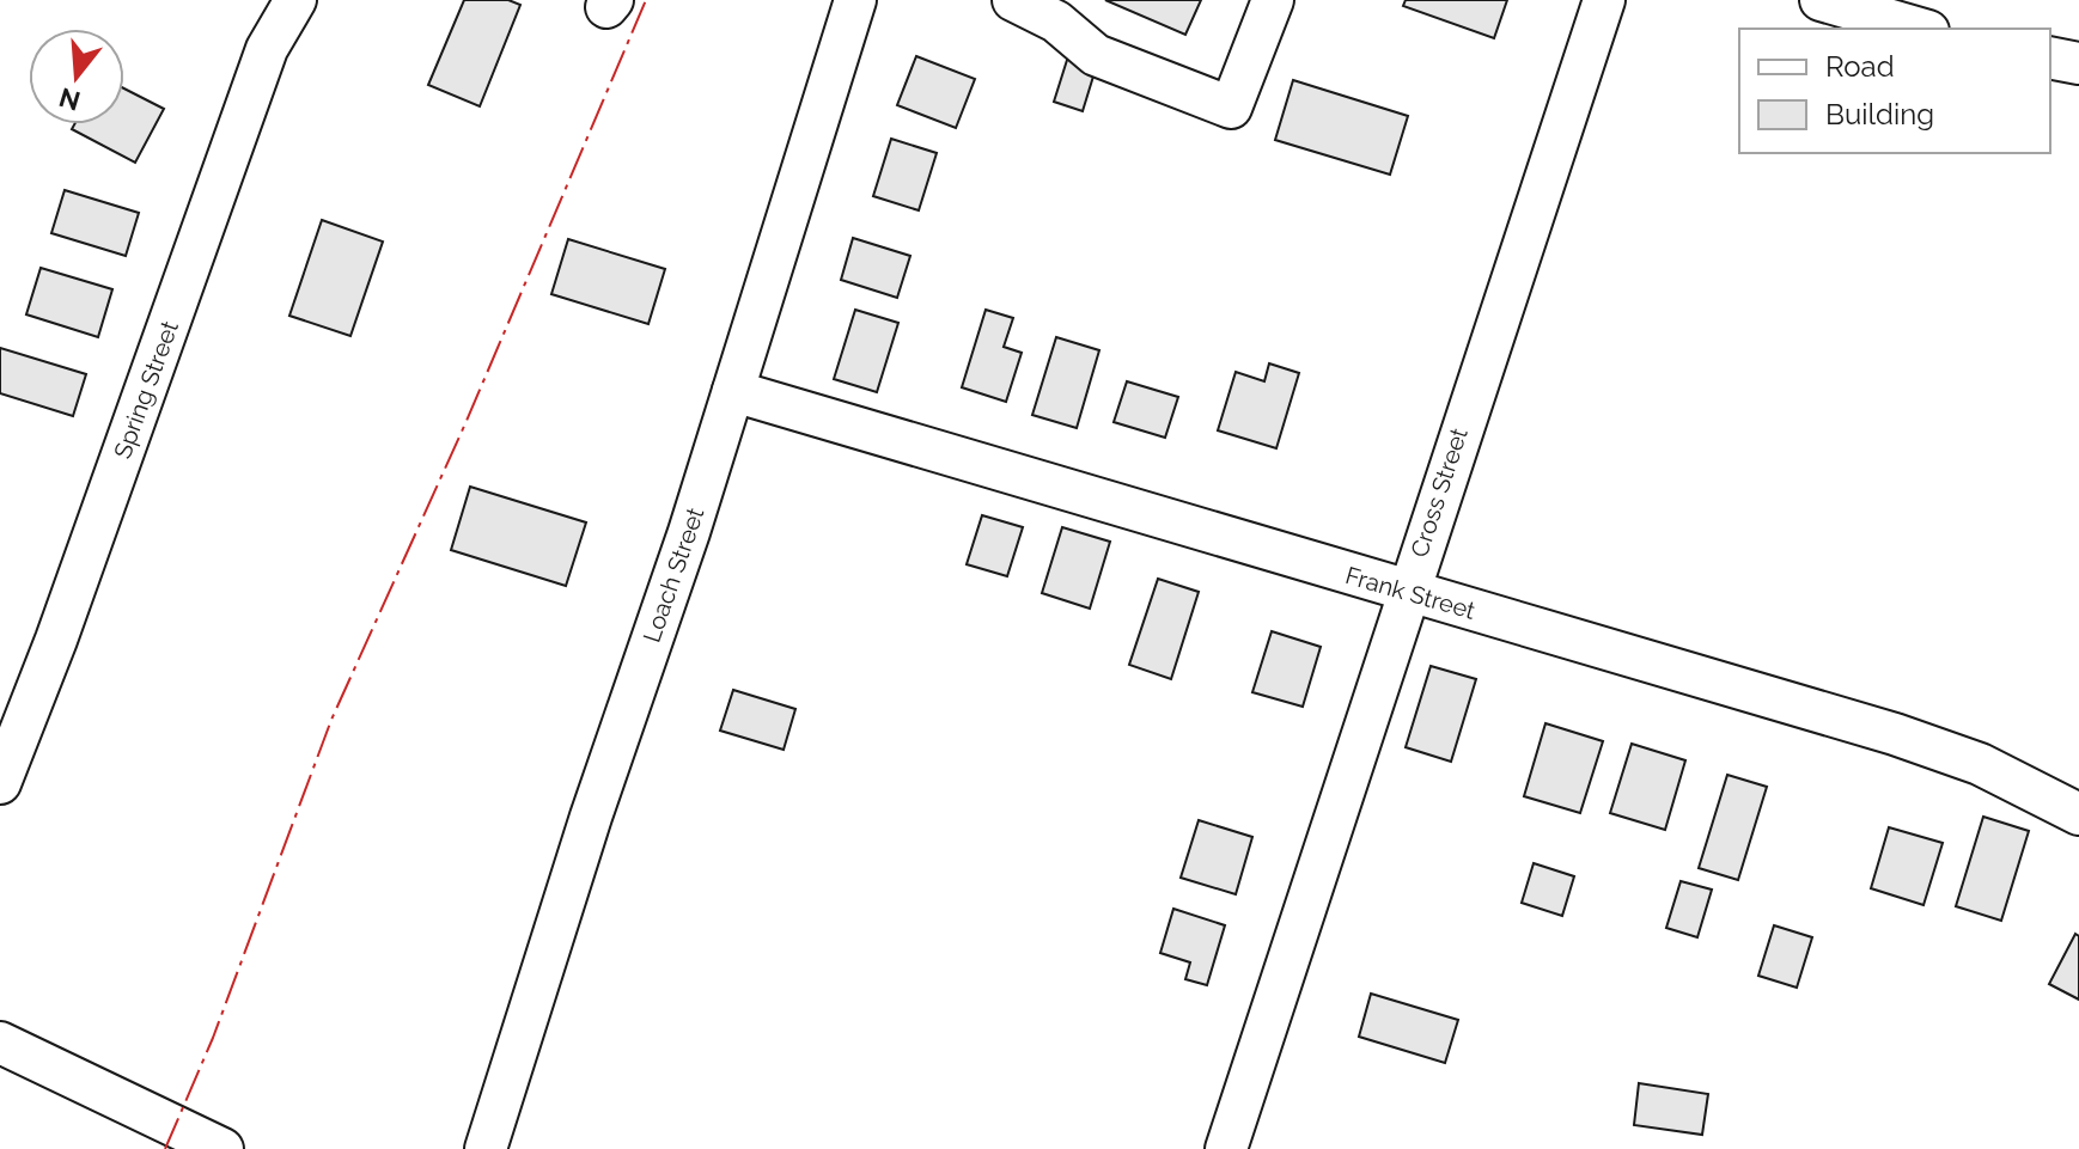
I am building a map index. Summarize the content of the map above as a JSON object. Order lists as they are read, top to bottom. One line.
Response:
{"streets":{"street":["Spring Street","Cross Street","Loach Street","Frank Street"]},"crossings":[["Cross Street","Frank Street"],["Loach Street","Frank Street"]],"legend":["Road","Building"],"north":"bottom"}
